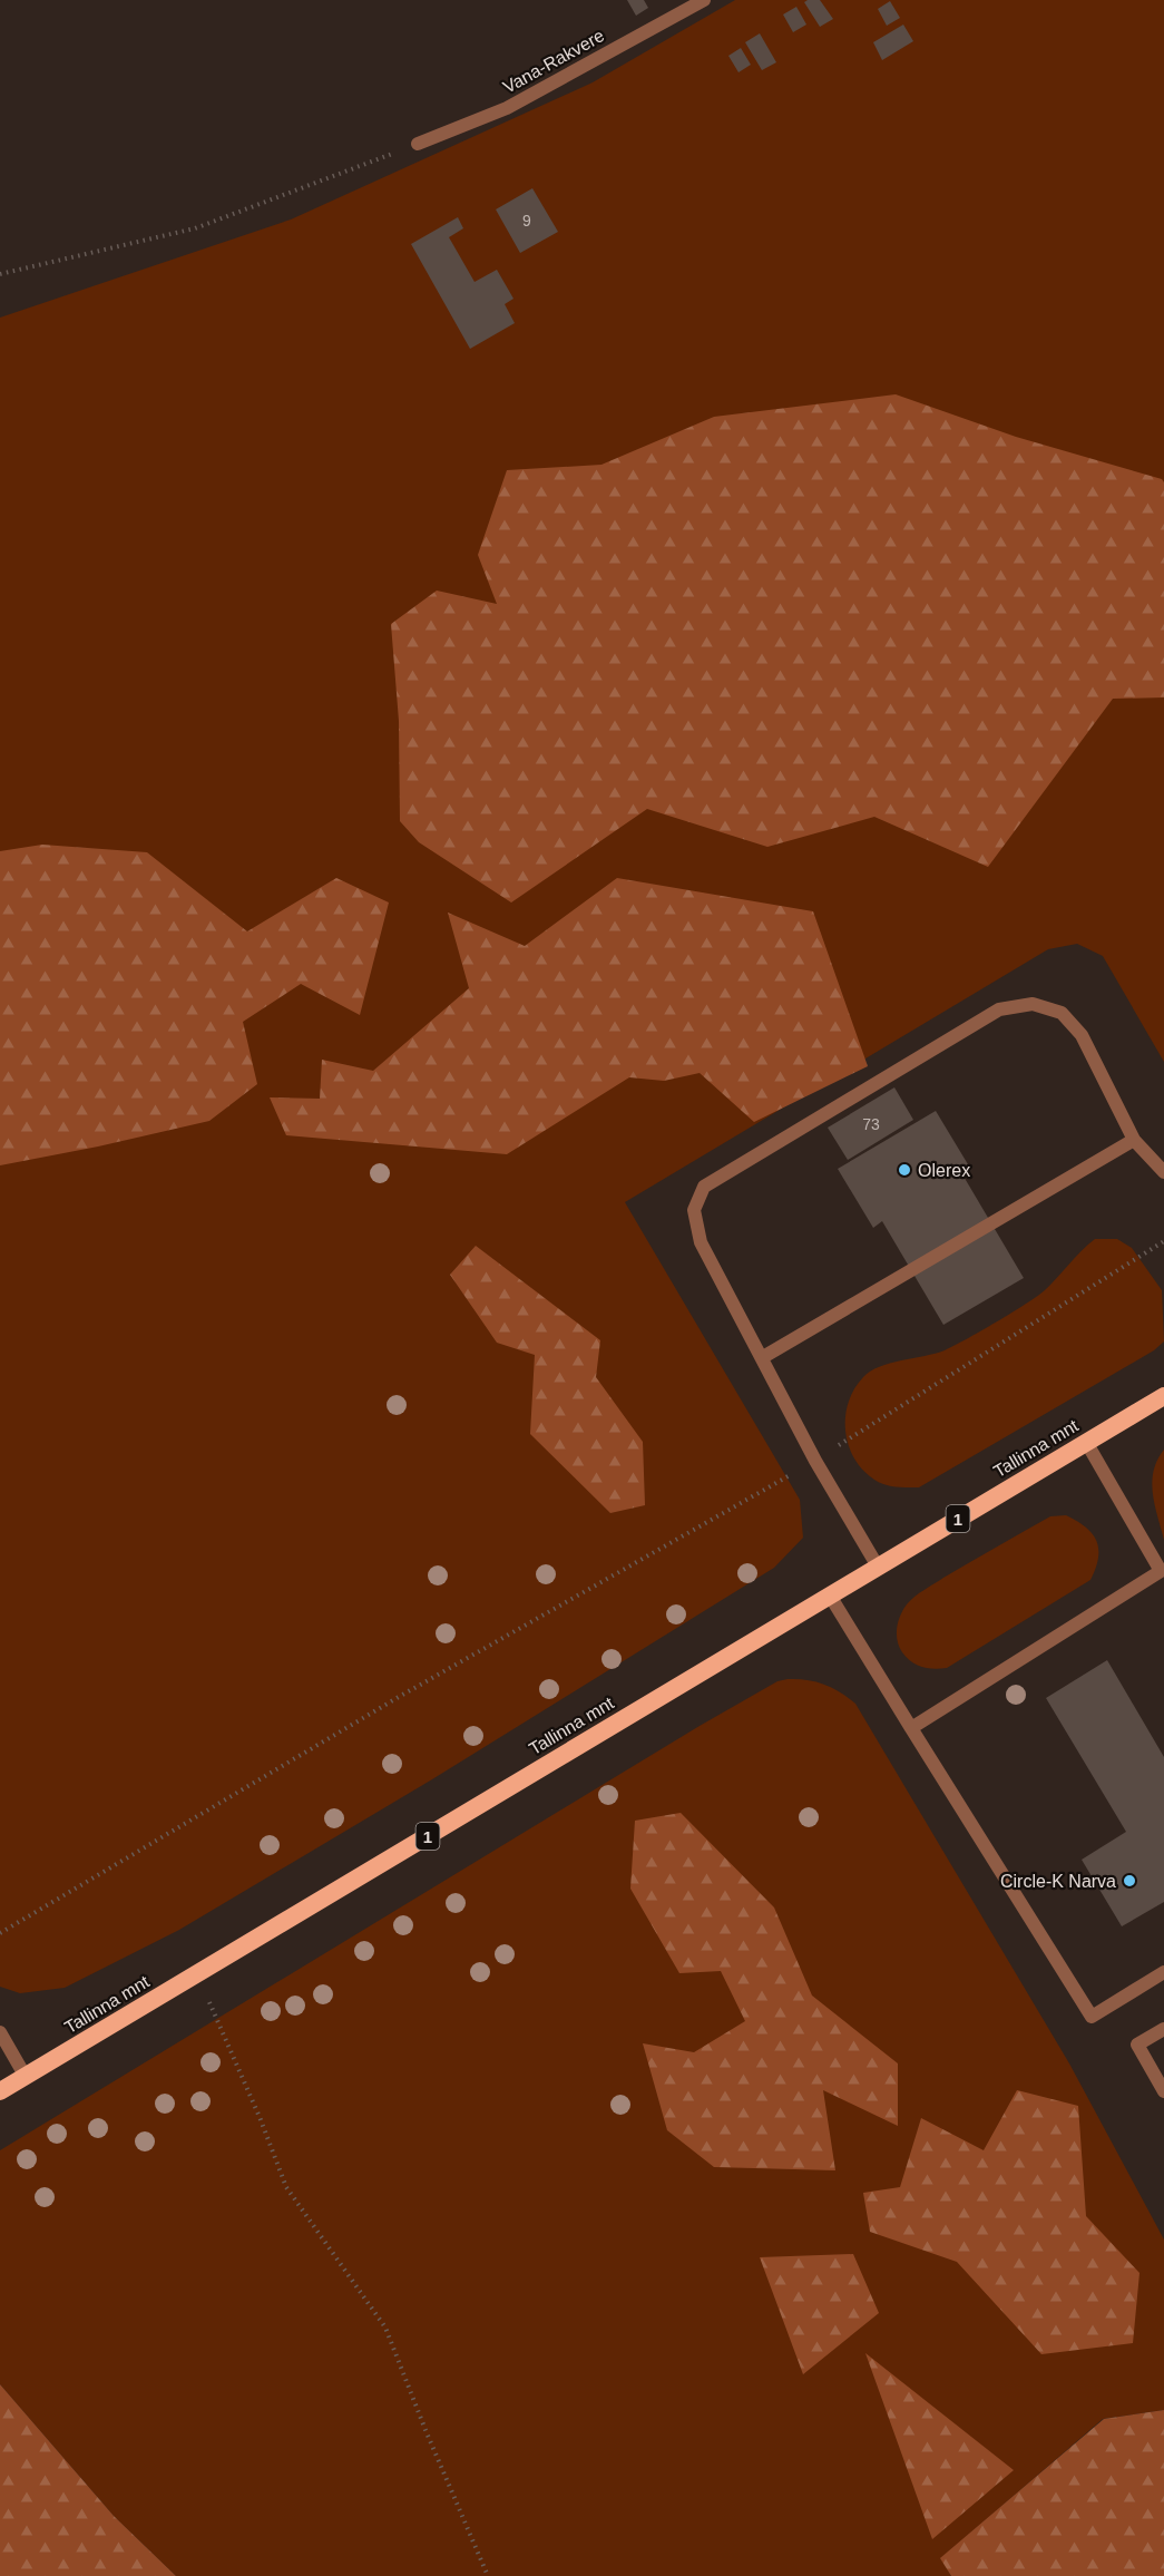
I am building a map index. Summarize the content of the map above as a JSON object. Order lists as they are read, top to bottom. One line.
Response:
{"streets":{"highway":["Tallinna mnt","1"],"street":["Vana-Rakvere"]},"places":["Olerex","Circle-K Narva"],"house_numbers":["9","73"]}
